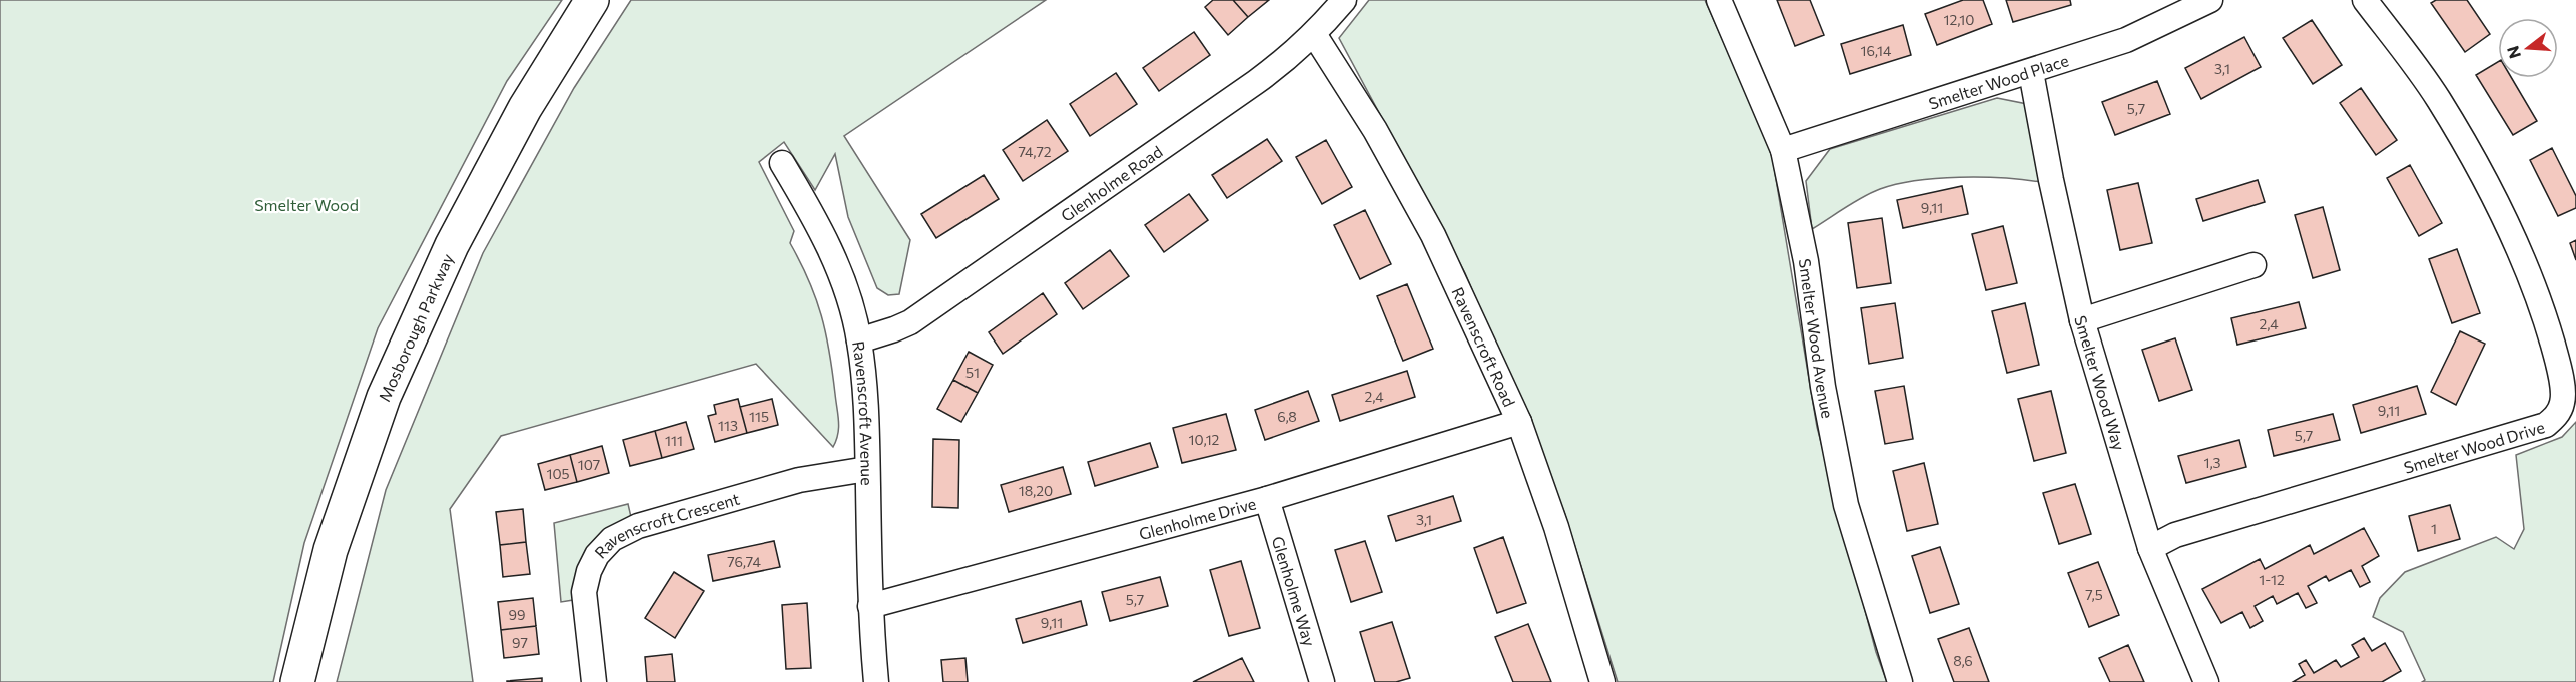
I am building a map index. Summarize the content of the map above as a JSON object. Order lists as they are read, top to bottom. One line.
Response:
{"streets":{"highway":["Mosborough Parkway"],"street":["Smelter Wood Place","Glenholme Road","Smelter Wood Avenue","Ravenscroft Road","Smelter Wood Way","Ravenscroft Avenue","Smelter Wood Drive","Glenholme Drive","Ravenscroft Crescent","Glenholme Way"]},"crossings":[["Smelter Wood Place","Smelter Wood Avenue"],["Smelter Wood Place","Smelter Wood Way"],["Glenholme Road","Ravenscroft Road"],["Glenholme Road","Ravenscroft Avenue"],["Ravenscroft Road","Glenholme Drive"],["Smelter Wood Way","Smelter Wood Drive"],["Ravenscroft Avenue","Glenholme Drive"],["Ravenscroft Avenue","Ravenscroft Crescent"],["Glenholme Drive","Glenholme Way"]],"parks":["Smelter Wood"],"house_numbers":["12,10","16,14","3,1","5,7","74,72","9,11","2,4","51","2,4","9,11","115","6,8","113","5,7","10,12","111","1,3","107","105","18,20","3,1","1","76,74","1-12","7,5","5,7","99","9,11","97","8,6"],"north":"left"}
